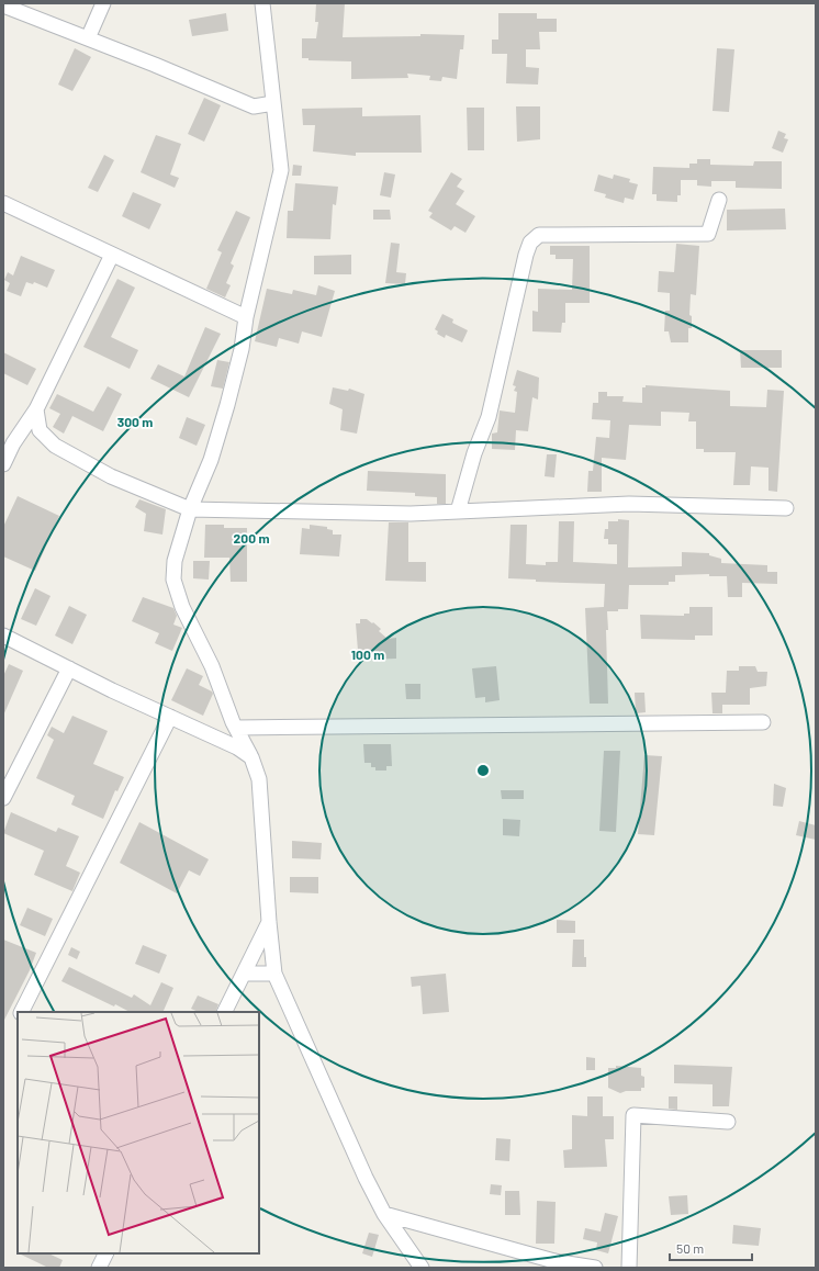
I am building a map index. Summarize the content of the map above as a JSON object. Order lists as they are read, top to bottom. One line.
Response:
{"scale_bar":"50 m","rings":["300 m","200 m","100 m"]}
